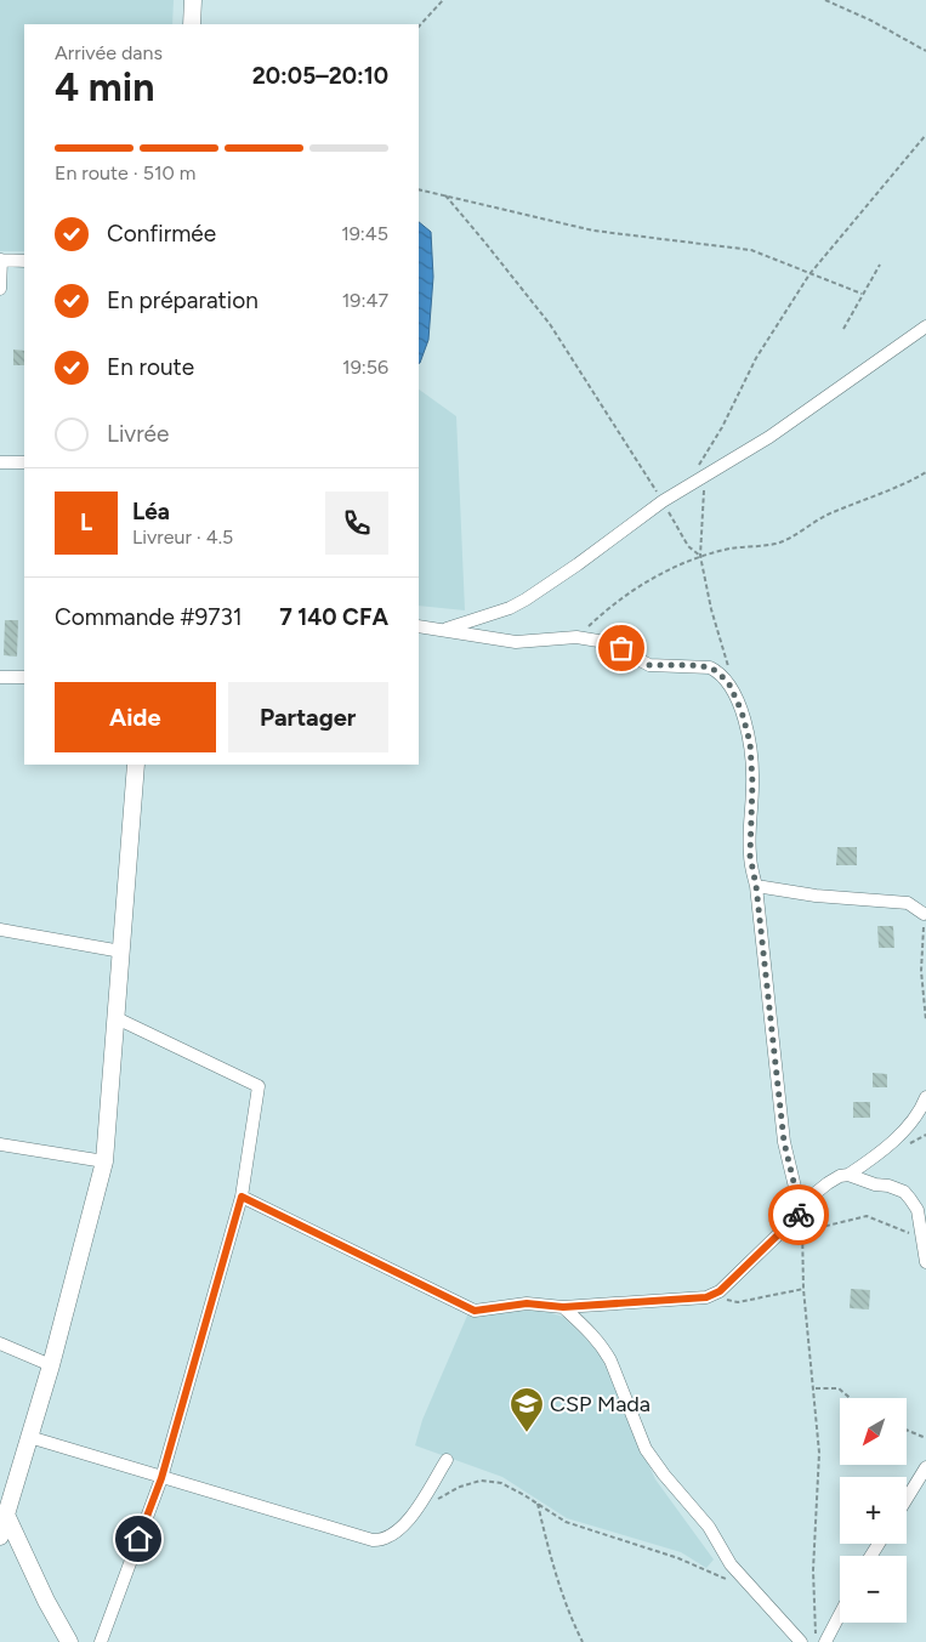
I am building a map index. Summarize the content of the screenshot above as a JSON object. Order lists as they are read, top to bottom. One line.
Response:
{"places":{"school or university":["CSP Mada"]},"north":"bottom left","page":{"heading":["4 min","Arrivée dans","20:05–20:10"],"panel":["Léa","Livreur · 4.5","Commande #9731","7 140 CFA"],"bar":"En route · 510 m","list":[["Confirmée","19:45"],["En préparation","19:47"],["En route","19:56"],"Livrée"],"round":"L","buttons":["Aide","Partager"],"map_buttons":["+","−"]}}
